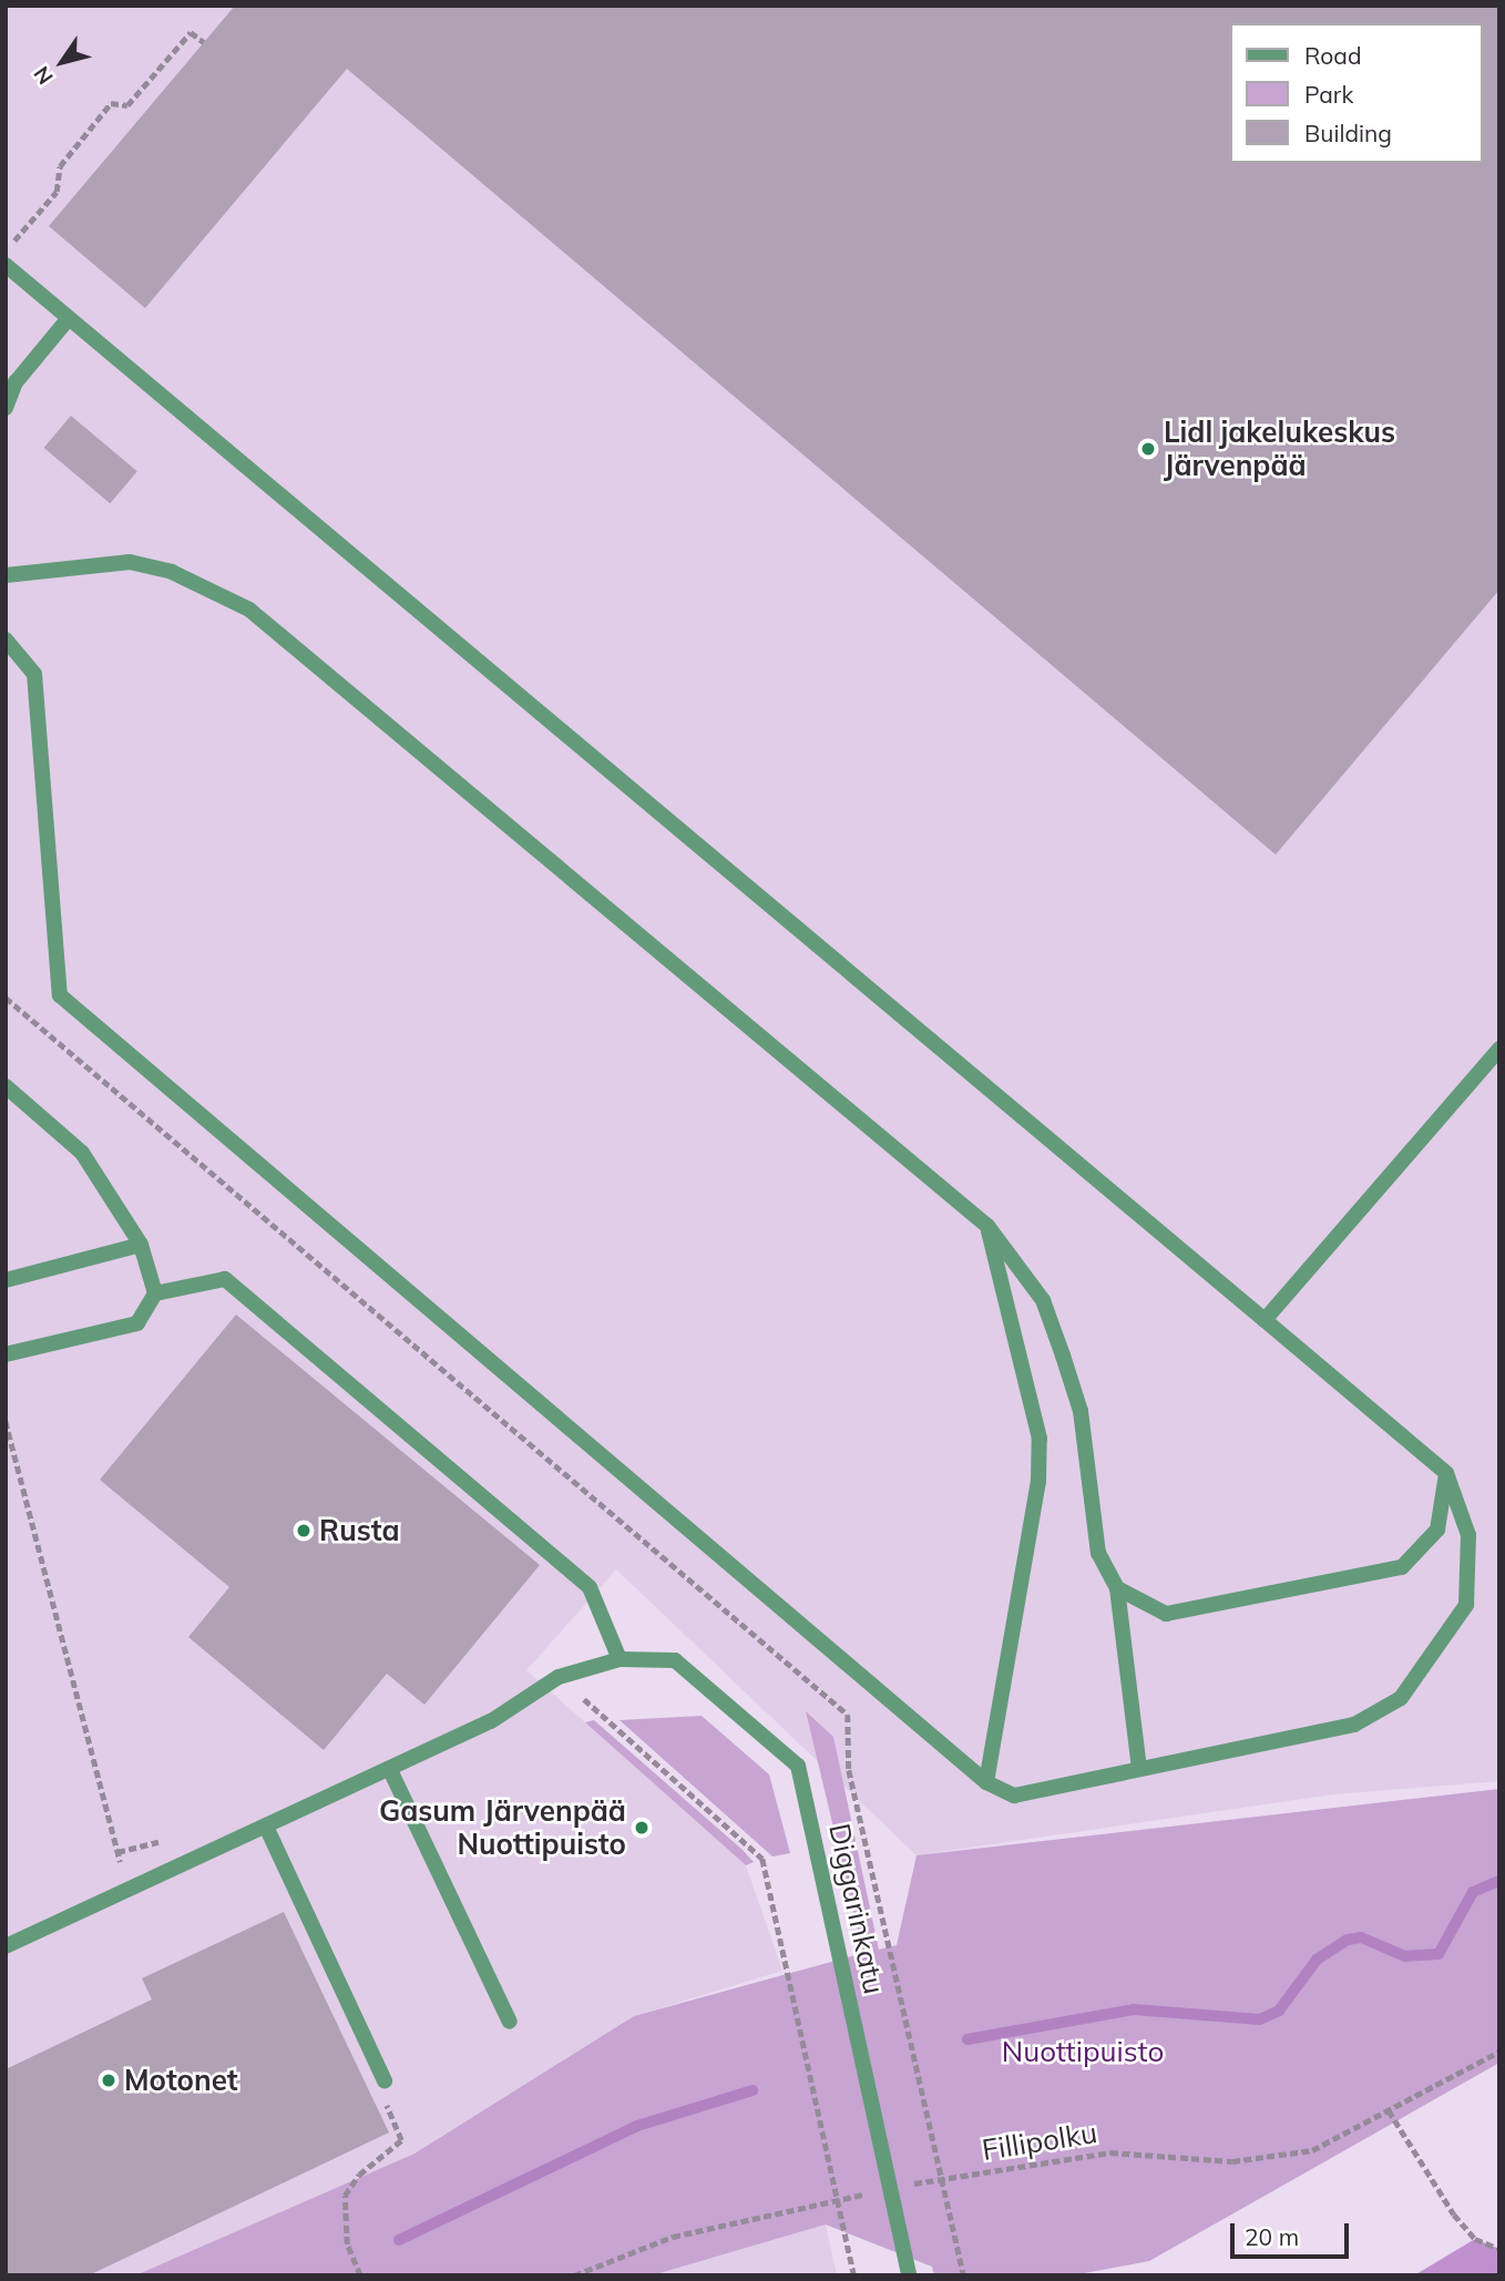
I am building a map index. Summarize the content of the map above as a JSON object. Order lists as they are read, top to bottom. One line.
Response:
{"streets":{"street":["Diggarinkatu"],"path":["Fillipolku"]},"crossings":[["Diggarinkatu","Fillipolku"]],"parks":["Nuottipuisto"],"places":["Lidl jakelukeskus Järvenpää","Rusta","Gasum Järvenpää Nuottipuisto","Motonet"],"legend":["Road","Park","Building"],"scale_bar":"20 m","north":"bottom left"}
